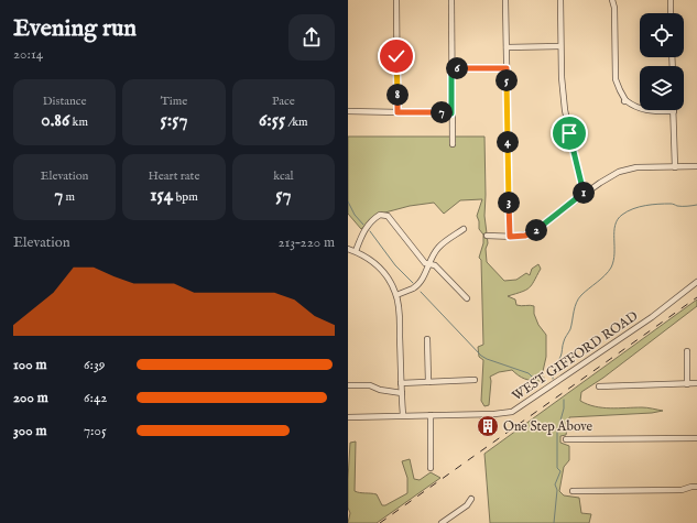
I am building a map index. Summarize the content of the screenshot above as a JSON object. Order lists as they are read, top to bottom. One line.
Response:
{"streets":{"street":["WEST GIFFORD ROAD"]},"places":{"building":["One Step Above"]},"page":{"heading":["Evening run","20:14"],"pins":["6","5","8","7","4","1","3","2"],"stats":[["Distance","0.86 km"],["Time","5:57"],["Pace","6:55 /km"],["Elevation","7 m"],["Heart rate","154 bpm"],["kcal","57"]],"chart":["Elevation","213–220 m"],"list":[{"name":"100 m","note":"6:39"},{"name":"200 m","note":"6:42"},{"name":"300 m","note":"7:05"}]}}
